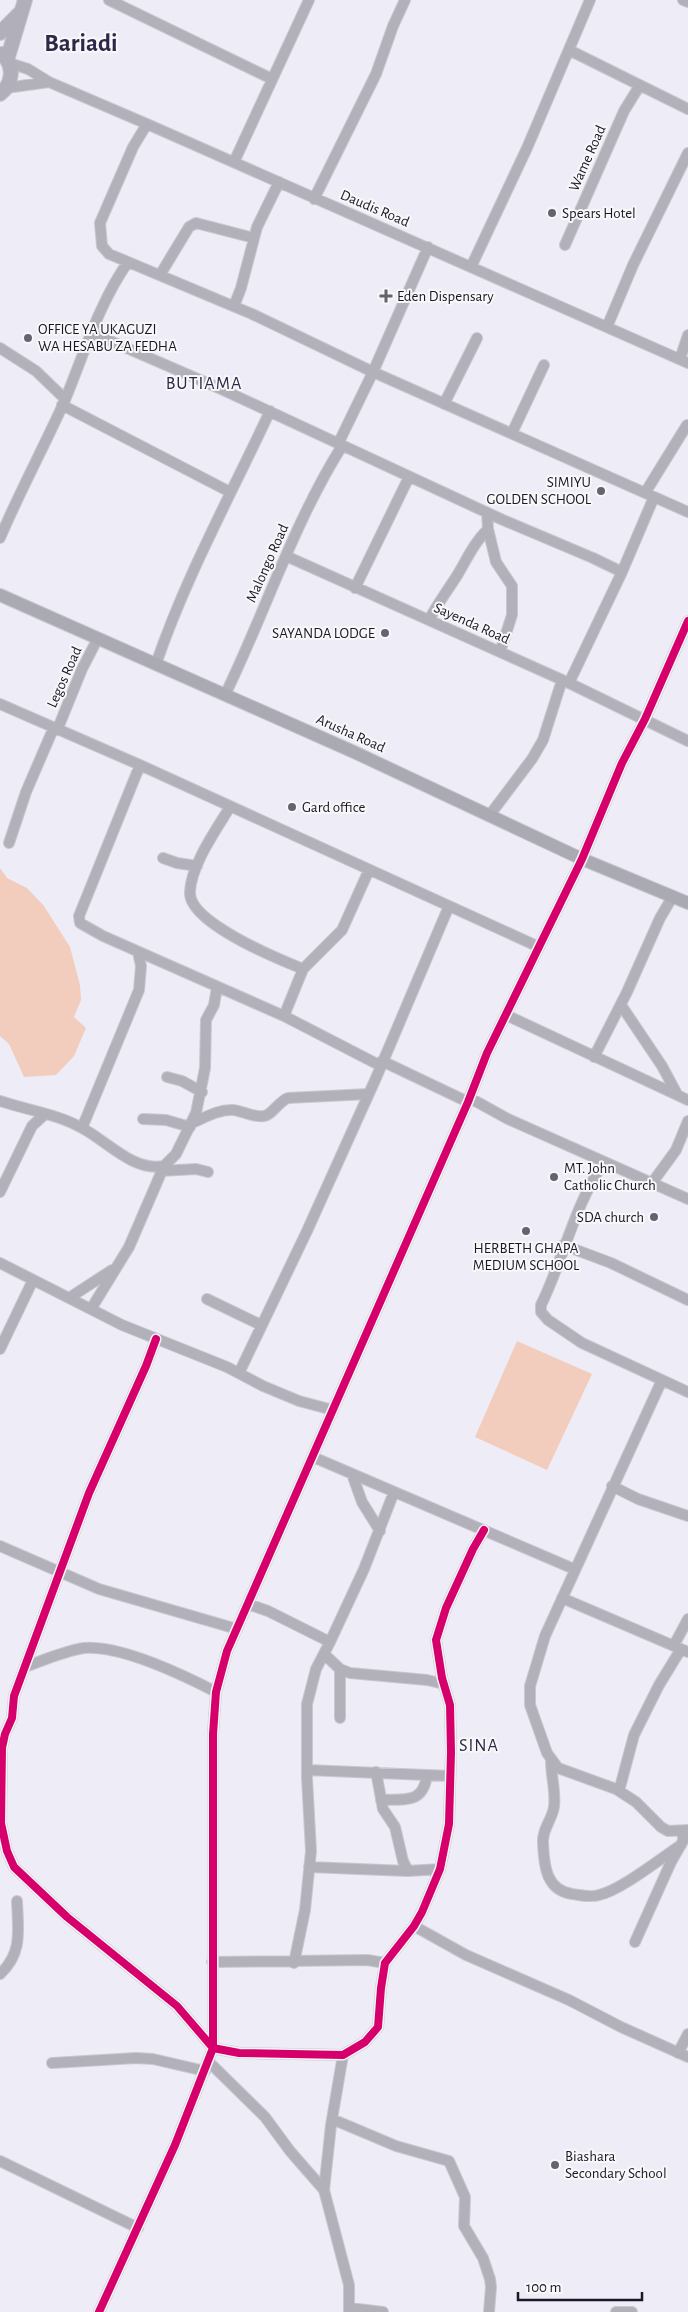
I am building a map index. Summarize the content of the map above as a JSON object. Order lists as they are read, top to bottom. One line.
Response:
{"streets":{"main road":["Arusha Road"],"street":["Wame Road","Daudis Road","Malongo Road","Sayenda Road","Legos Road"]},"crossings":[["Daudis Road","Malongo Road"],["Malongo Road","Sayenda Road"],["Malongo Road","Arusha Road"],["Legos Road","Arusha Road"]],"districts":["Bariadi","BUTIAMA","SINA"],"places":{"other":["Spears Hotel","OFFICE YA UKAGUZI WA HESABU ZA FEDHA","SIMIYU GOLDEN SCHOOL","SAYANDA LODGE","Gard office","MT. John Catholic Church","SDA church","HERBETH GHAPA MEDIUM SCHOOL","Biashara Secondary School"],"health":["Eden Dispensary"]},"scale_bar":"100 m"}
